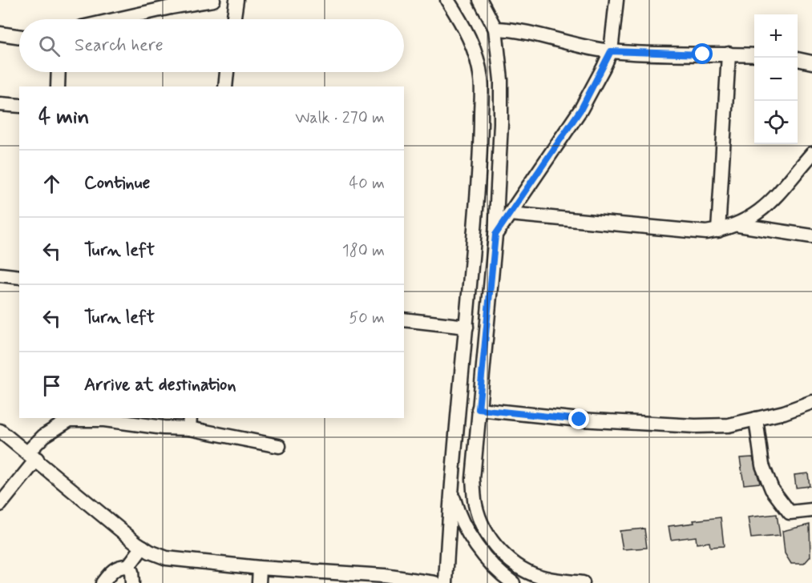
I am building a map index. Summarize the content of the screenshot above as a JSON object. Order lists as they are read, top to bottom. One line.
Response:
{"page":{"map_buttons":["+","−"],"search":"Search here","heading":["4 min","Walk · 270 m"],"list":[["Continue","40 m"],["Turn left","180 m"],["Turn left","50 m"],"Arrive at destination"]}}
